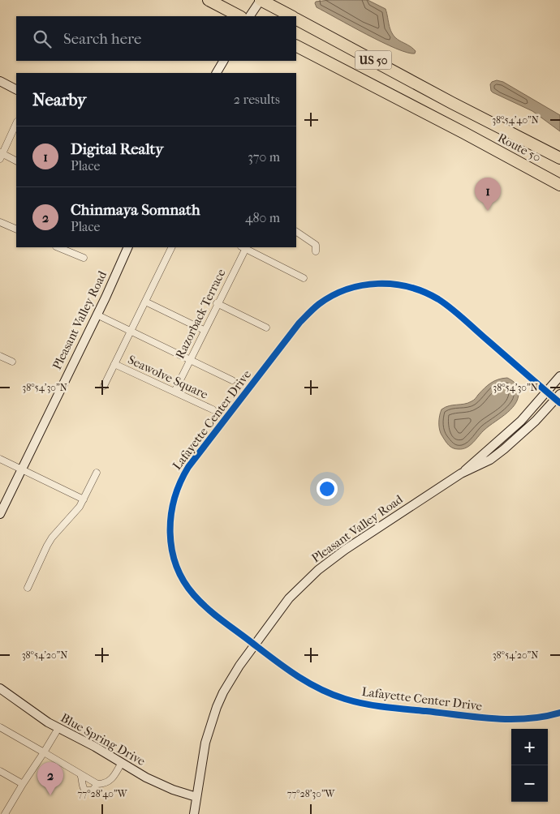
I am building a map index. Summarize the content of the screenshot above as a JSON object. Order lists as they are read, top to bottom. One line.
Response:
{"streets":{"highway":["US 50","Route 50"],"main road":["Pleasant Valley Road","Blue Spring Drive"],"street":["Razorback Terrace","Seawolve Square","Lafayette Center Drive"]},"crossings":[["Razorback Terrace","Seawolve Square"],["Pleasant Valley Road","Lafayette Center Drive"],["Pleasant Valley Road","Blue Spring Drive"]],"page":{"search":"Search here","heading":["Nearby","2 results"],"list":[{"mark":"1","name":"Digital Realty","note":"Place","value":"370 m"},{"mark":"2","name":"Chinmaya Somnath","note":"Place","value":"480 m"}],"pins":["1","2"],"map_buttons":["+","−"]},"coordinates":["38°54'40\"N","38°54'30\"N","38°54'20\"N","77°28'40\"W","77°28'30\"W"]}
